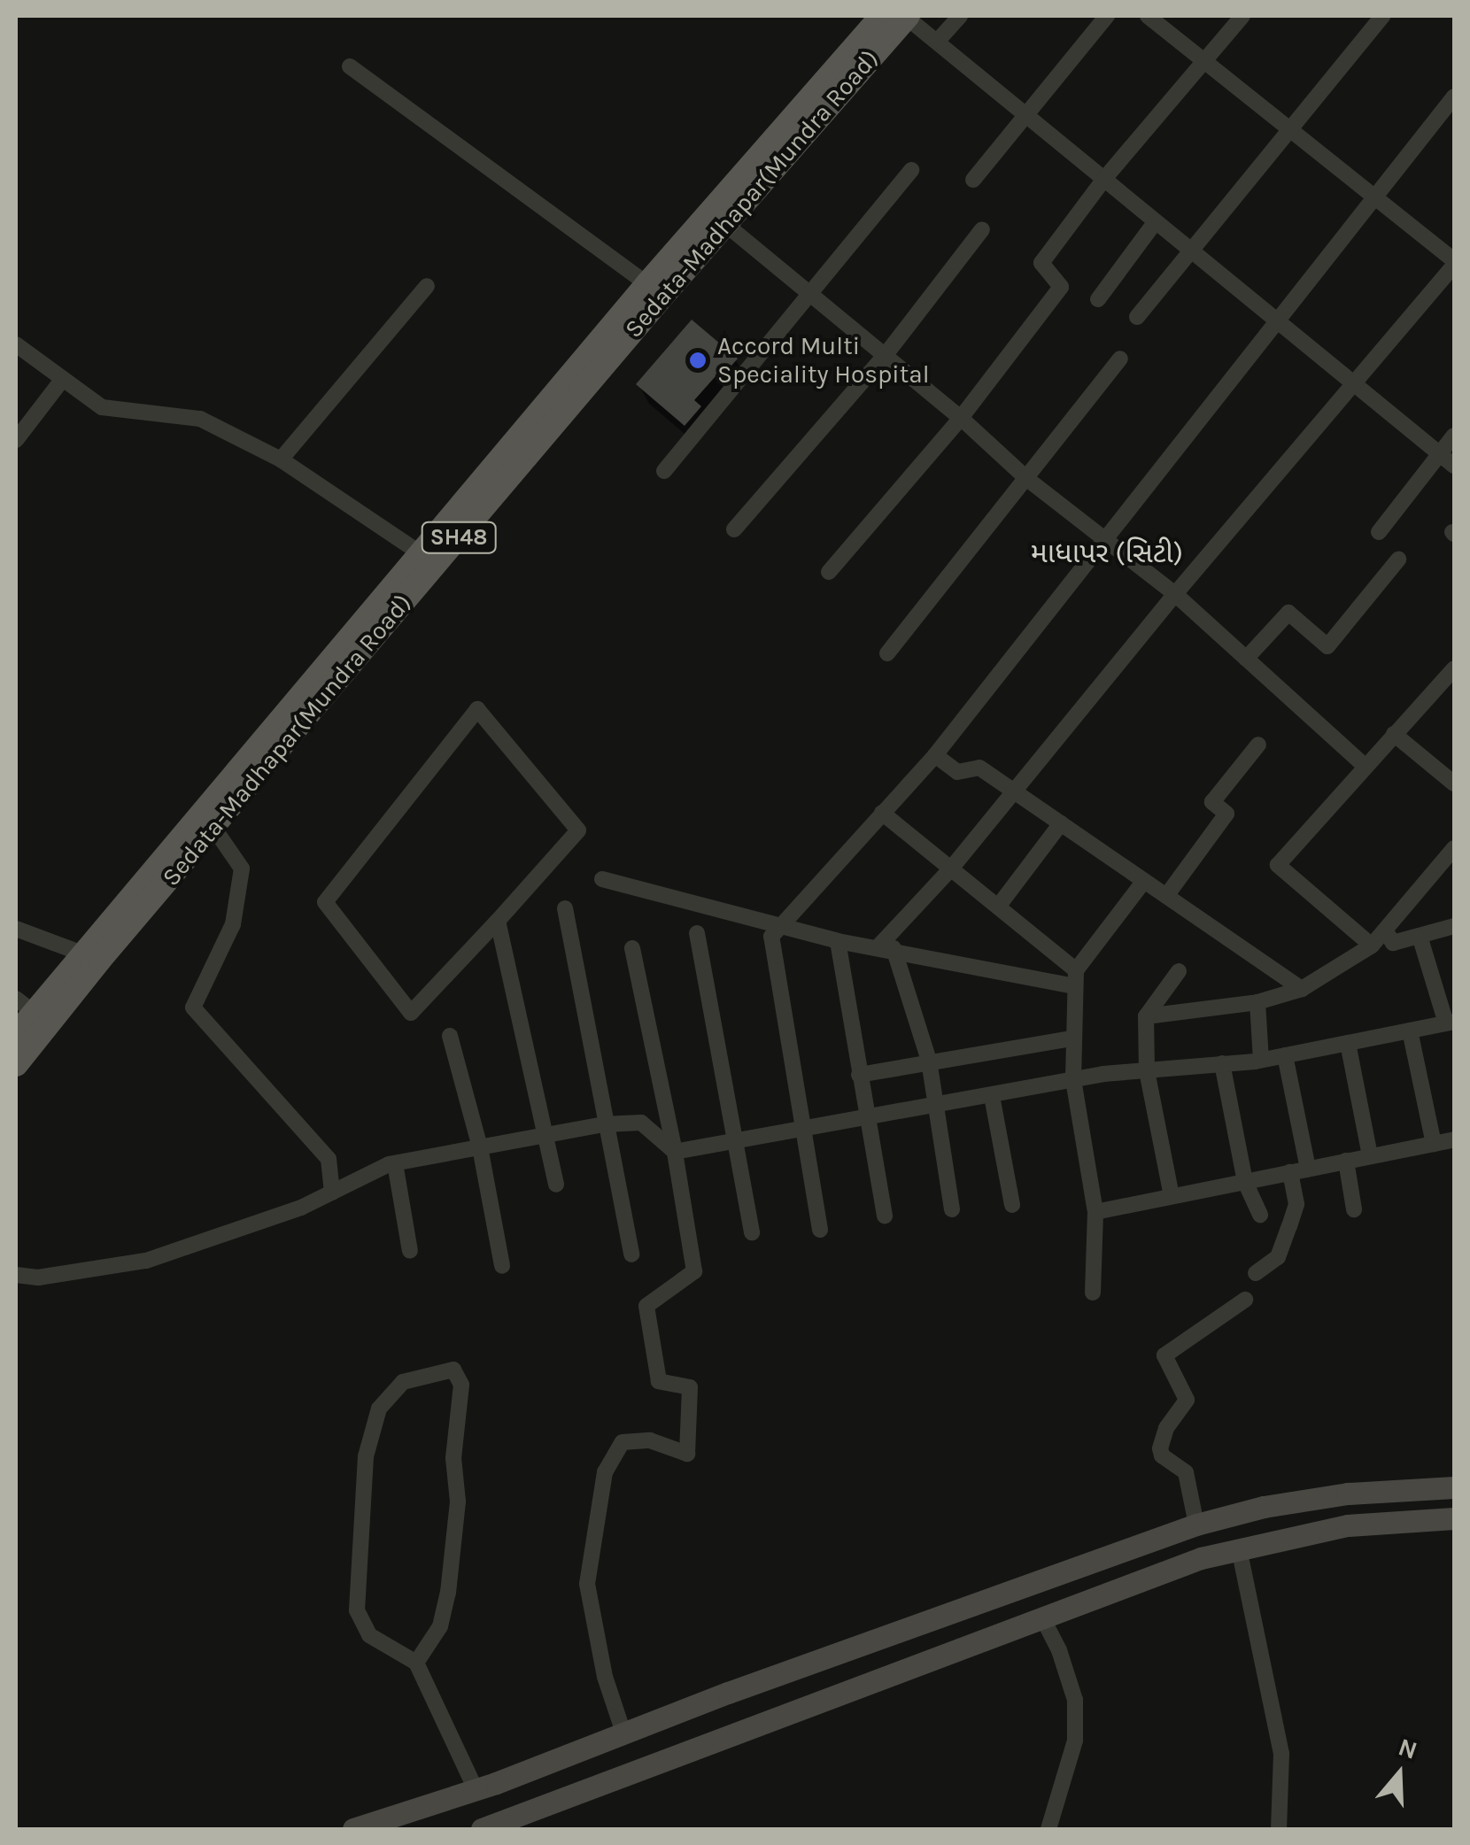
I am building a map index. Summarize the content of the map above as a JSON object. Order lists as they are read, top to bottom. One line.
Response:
{"streets":{"main road":["Sedata-Madhapar(Mundra Road)","SH48"]},"districts":["માધાપર (સિટી)"],"places":["Accord Multi Speciality Hospital"],"north":"top"}
